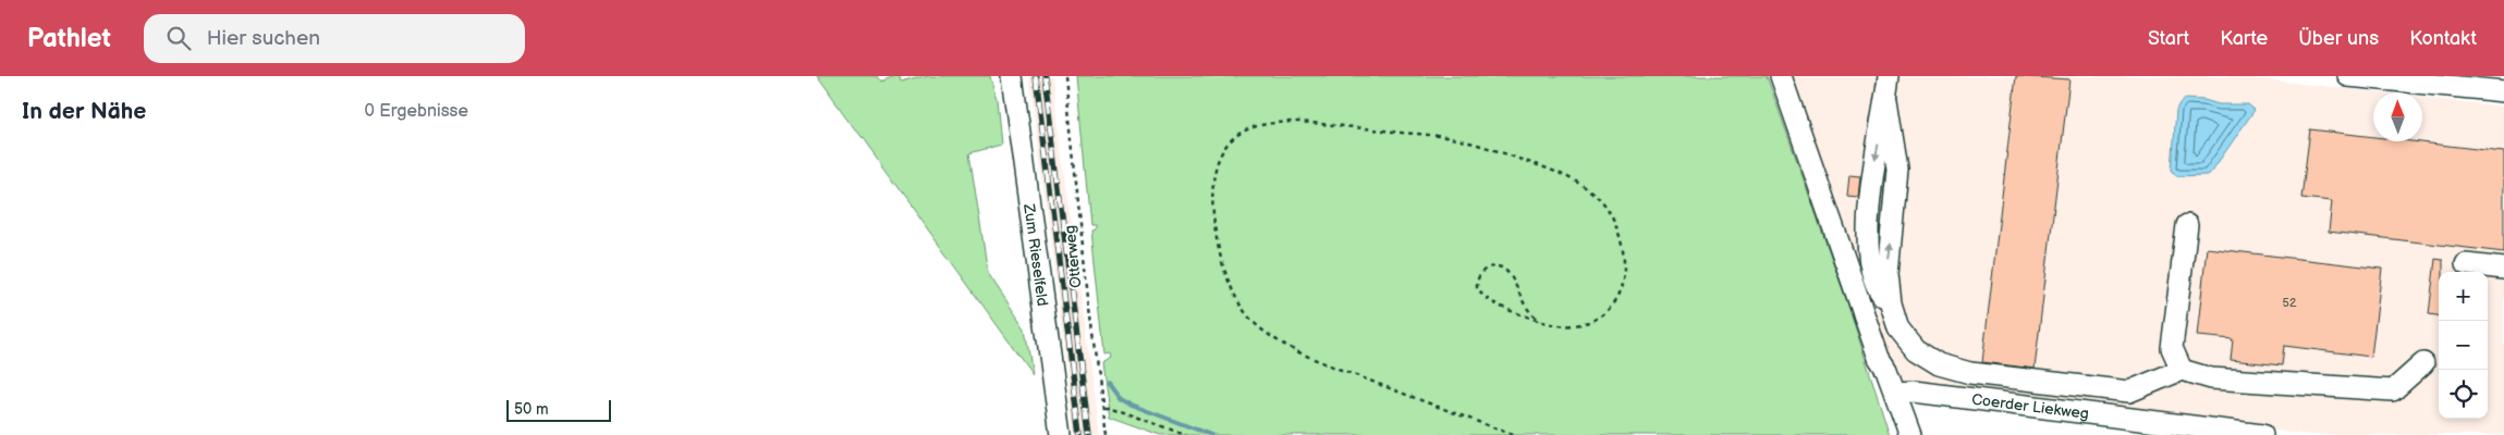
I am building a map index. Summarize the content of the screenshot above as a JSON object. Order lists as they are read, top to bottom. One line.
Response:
{"streets":{"street":["Zum Rieselfeld","Coerder Liekweg"],"path":["Otterweg"]},"house_numbers":["52"],"scale_bar":"50 m","north":"top","page":{"header":"Pathlet","search":"Hier suchen","nav":["Start","Karte","Über uns","Kontakt"],"heading":["In der Nähe","0 Ergebnisse"],"map_buttons":["+","−"],"scale":"50 m"}}
